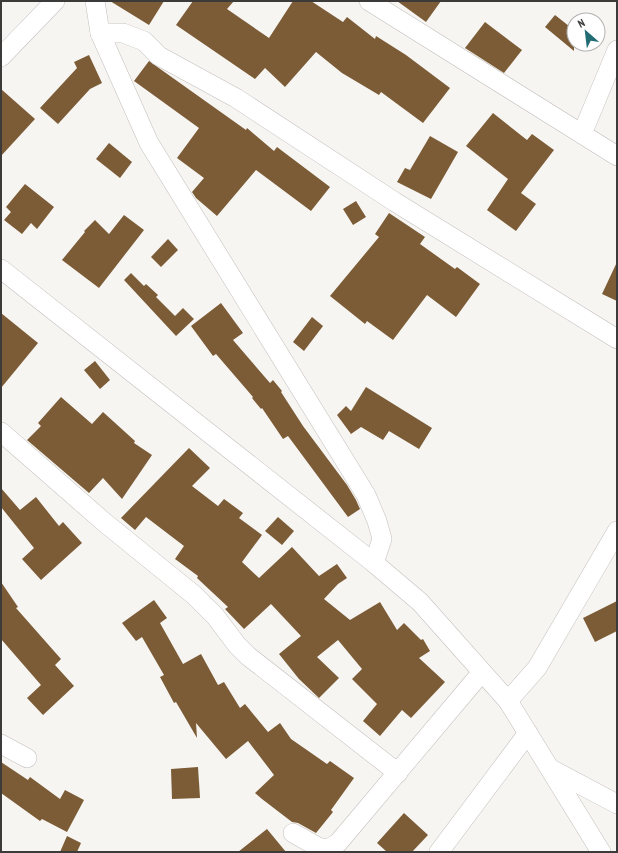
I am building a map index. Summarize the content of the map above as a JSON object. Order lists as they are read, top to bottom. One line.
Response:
{"north":"top left"}
